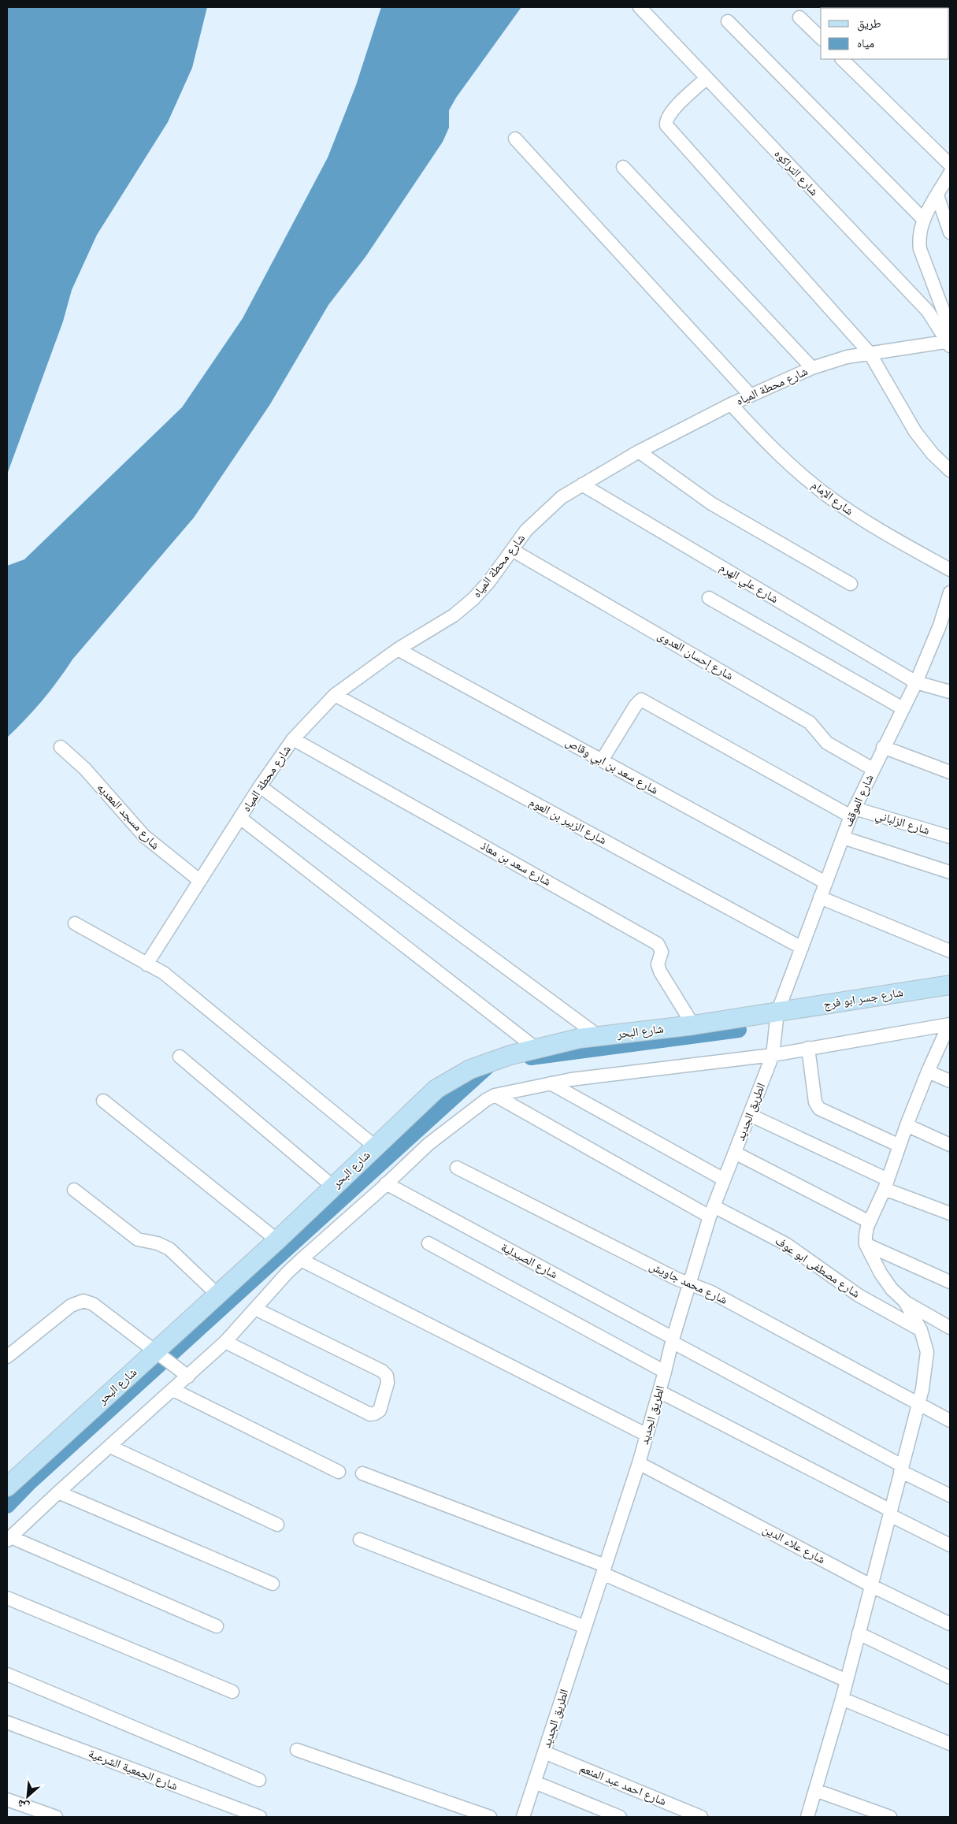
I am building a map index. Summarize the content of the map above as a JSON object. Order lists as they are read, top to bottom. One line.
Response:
{"streets":{"street":["شارع التراكوه","شارع محطة المياه","شارع الإمام","شارع علي الهرم","شارع إحسان العدوى","شارع سعد بن ابي وقاص","شارع الموقف","شارع مسجد المعديه","شارع الزبير بن العوم","شارع الزلباني","شارع سعد بن معاذ","شارع جسر ابو فرج","شارع البحر","الطريق الجديد","شارع الصيدلية","شارع مصطفى ابو عوف","شارع محمد جاويش","شارع علاء الدين","شارع الجمعية الشرعية","شارع احمد عبد المنعم"]},"crossings":[["شارع التراكوه","شارع محطة المياه"],["شارع محطة المياه","شارع الإمام"],["شارع محطة المياه","شارع علي الهرم"],["شارع محطة المياه","شارع إحسان العدوى"],["شارع محطة المياه","شارع سعد بن ابي وقاص"],["شارع محطة المياه","شارع مسجد المعديه"],["شارع محطة المياه","شارع الزبير بن العوم"],["شارع محطة المياه","شارع سعد بن معاذ"],["شارع علي الهرم","شارع الموقف"],["شارع إحسان العدوى","شارع الموقف"],["شارع سعد بن ابي وقاص","شارع الموقف"],["شارع سعد بن ابي وقاص","شارع الزلباني"],["شارع الموقف","شارع الزبير بن العوم"],["شارع الموقف","شارع الزلباني"],["شارع الموقف","شارع جسر ابو فرج"],["شارع الموقف","شارع البحر"],["شارع الموقف","الطريق الجديد"],["شارع سعد بن معاذ","شارع البحر"],["شارع جسر ابو فرج","شارع البحر"],["شارع جسر ابو فرج","الطريق الجديد"],["شارع البحر","الطريق الجديد"],["الطريق الجديد","شارع الصيدلية"],["الطريق الجديد","شارع مصطفى ابو عوف"],["الطريق الجديد","شارع محمد جاويش"],["الطريق الجديد","شارع علاء الدين"],["الطريق الجديد","شارع احمد عبد المنعم"]],"legend":["طريق","مياه"],"north":"bottom left"}
